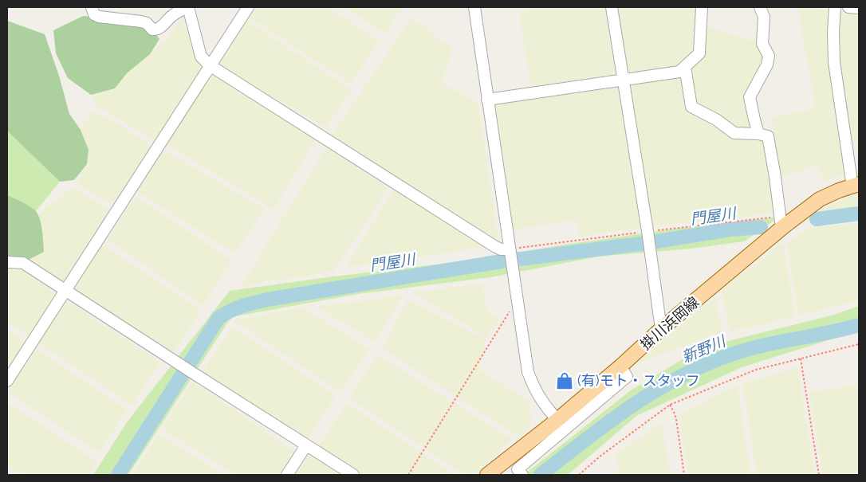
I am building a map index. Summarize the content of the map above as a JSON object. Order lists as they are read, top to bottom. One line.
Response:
{"streets":{"main road":["掛川浜岡線"]},"water":["門屋川","新野川"],"places":{"shop":["(有)モト・スタッフ"]}}
